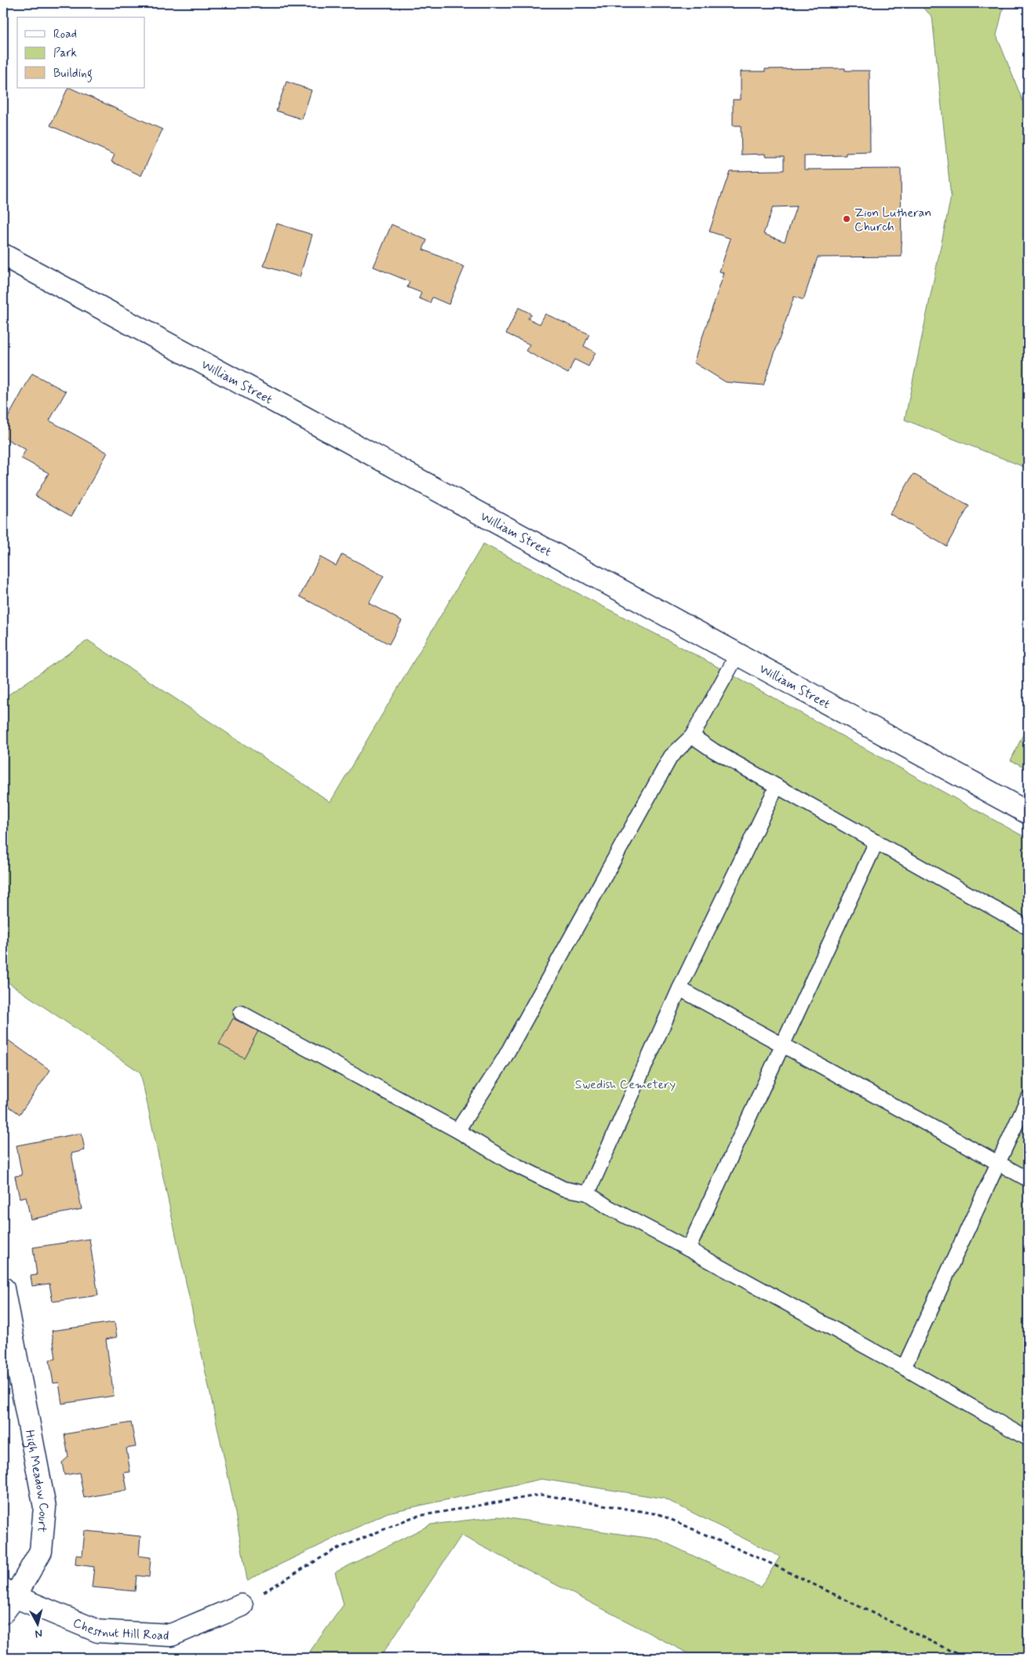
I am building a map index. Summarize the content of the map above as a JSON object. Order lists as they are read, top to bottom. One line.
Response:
{"streets":{"street":["William Street","High Meadow Court","Chestnut Hill Road"]},"crossings":[["High Meadow Court","Chestnut Hill Road"]],"parks":["Swedish Cemetery"],"places":["Zion Lutheran Church"],"legend":["Road","Park","Building"],"north":"bottom"}
